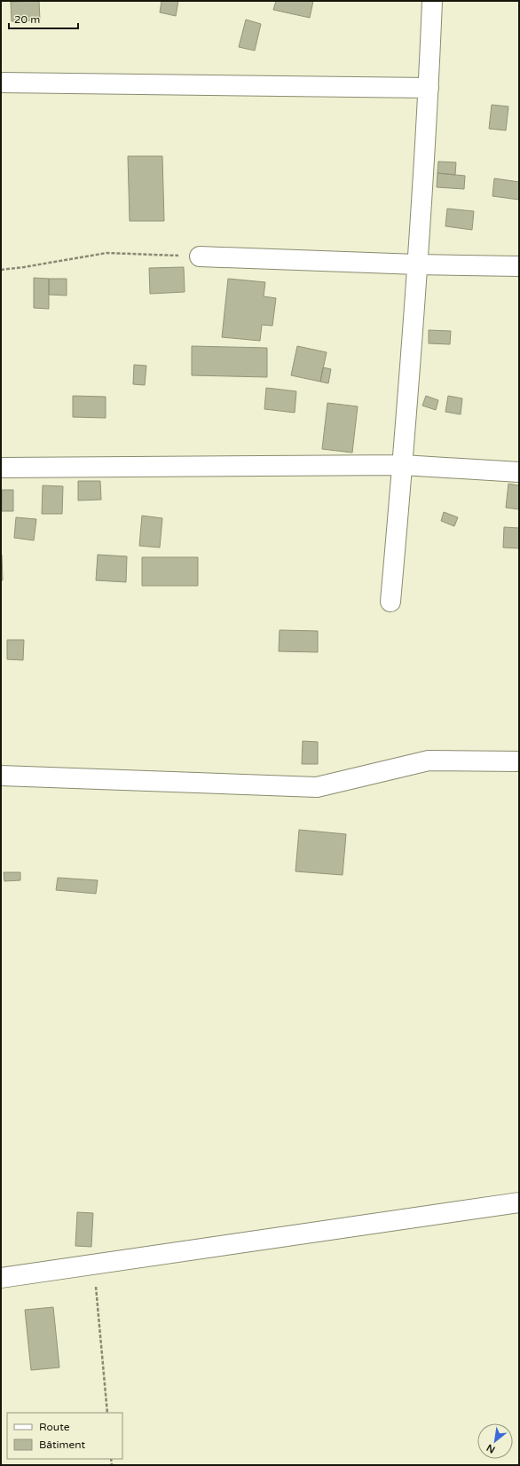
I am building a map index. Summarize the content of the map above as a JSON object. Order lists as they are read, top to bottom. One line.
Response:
{"legend":["Route","Bâtiment"],"scale_bar":"20 m","north":"bottom left"}
